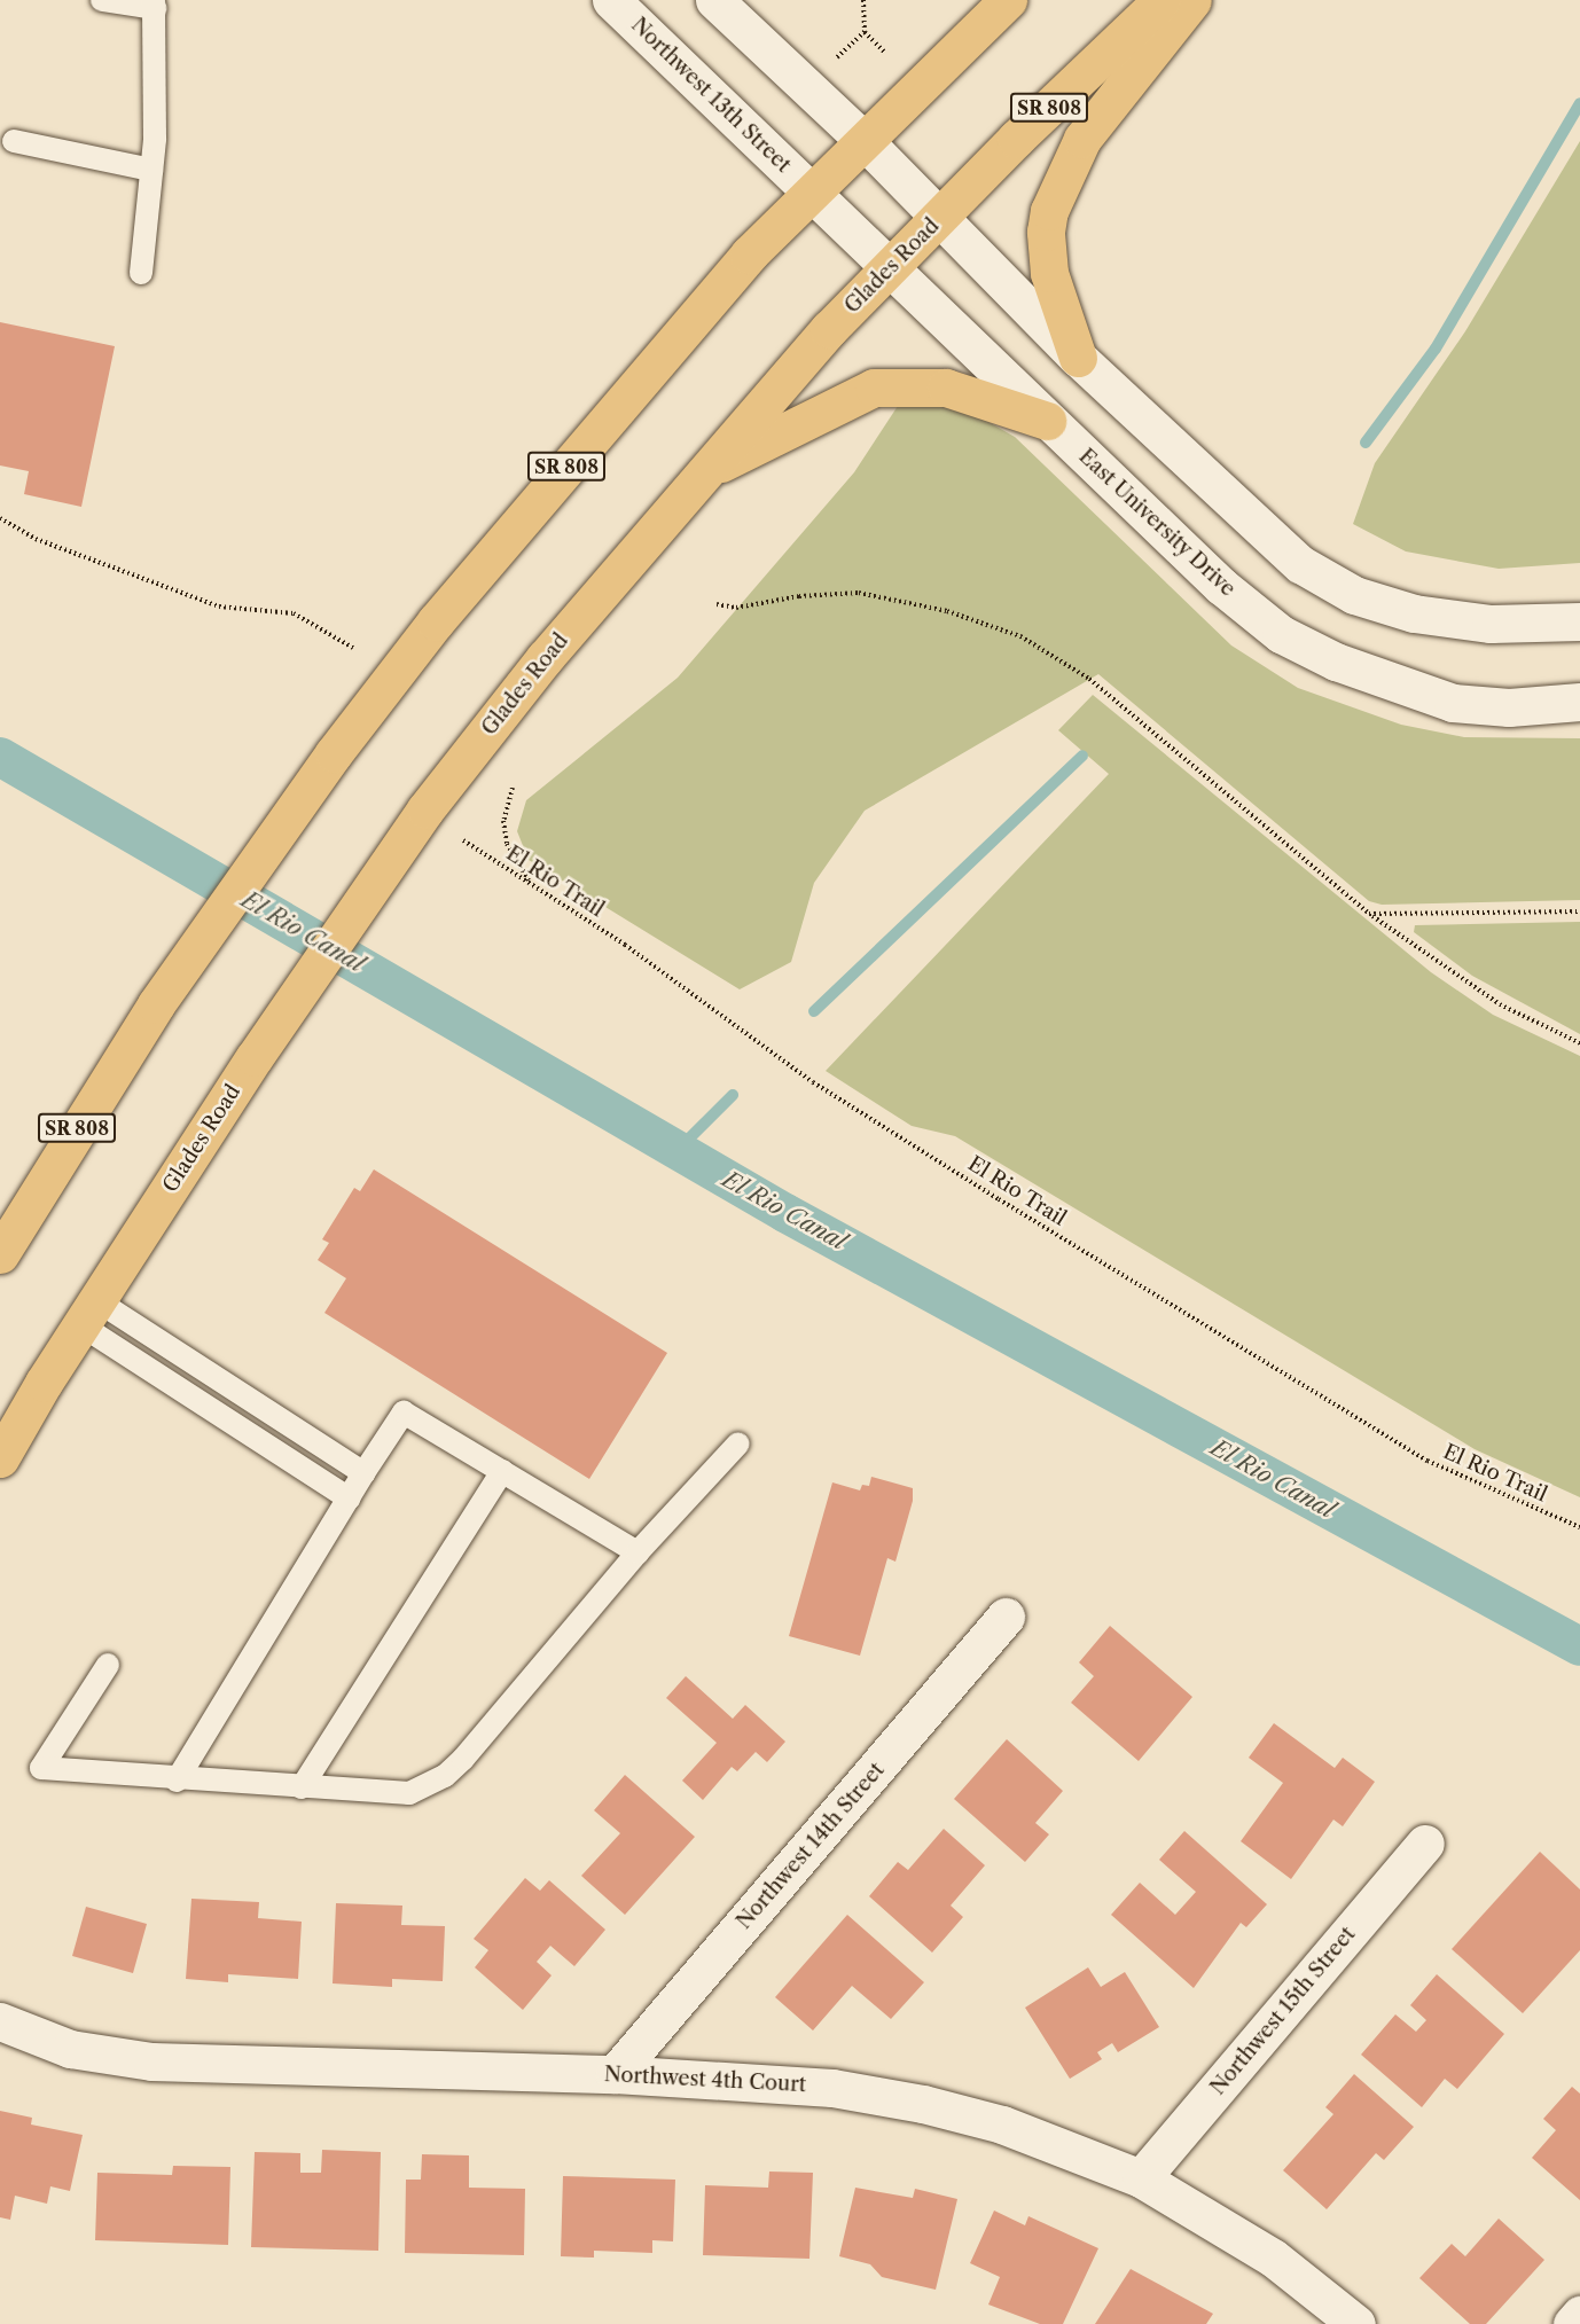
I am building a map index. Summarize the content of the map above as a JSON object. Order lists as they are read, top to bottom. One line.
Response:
{"streets":{"main road":["SR 808","Glades Road"],"street":["Northwest 13th Street","East University Drive","Northwest 14th Street","Northwest 15th Street","Northwest 4th Court"],"path":["El Rio Trail"]},"crossings":[["Northwest 13th Street","SR 808"],["Northwest 13th Street","East University Drive"],["SR 808","East University Drive"],["Glades Road","East University Drive"],["Northwest 14th Street","Northwest 4th Court"],["Northwest 15th Street","Northwest 4th Court"]],"water":["El Rio Canal"]}
